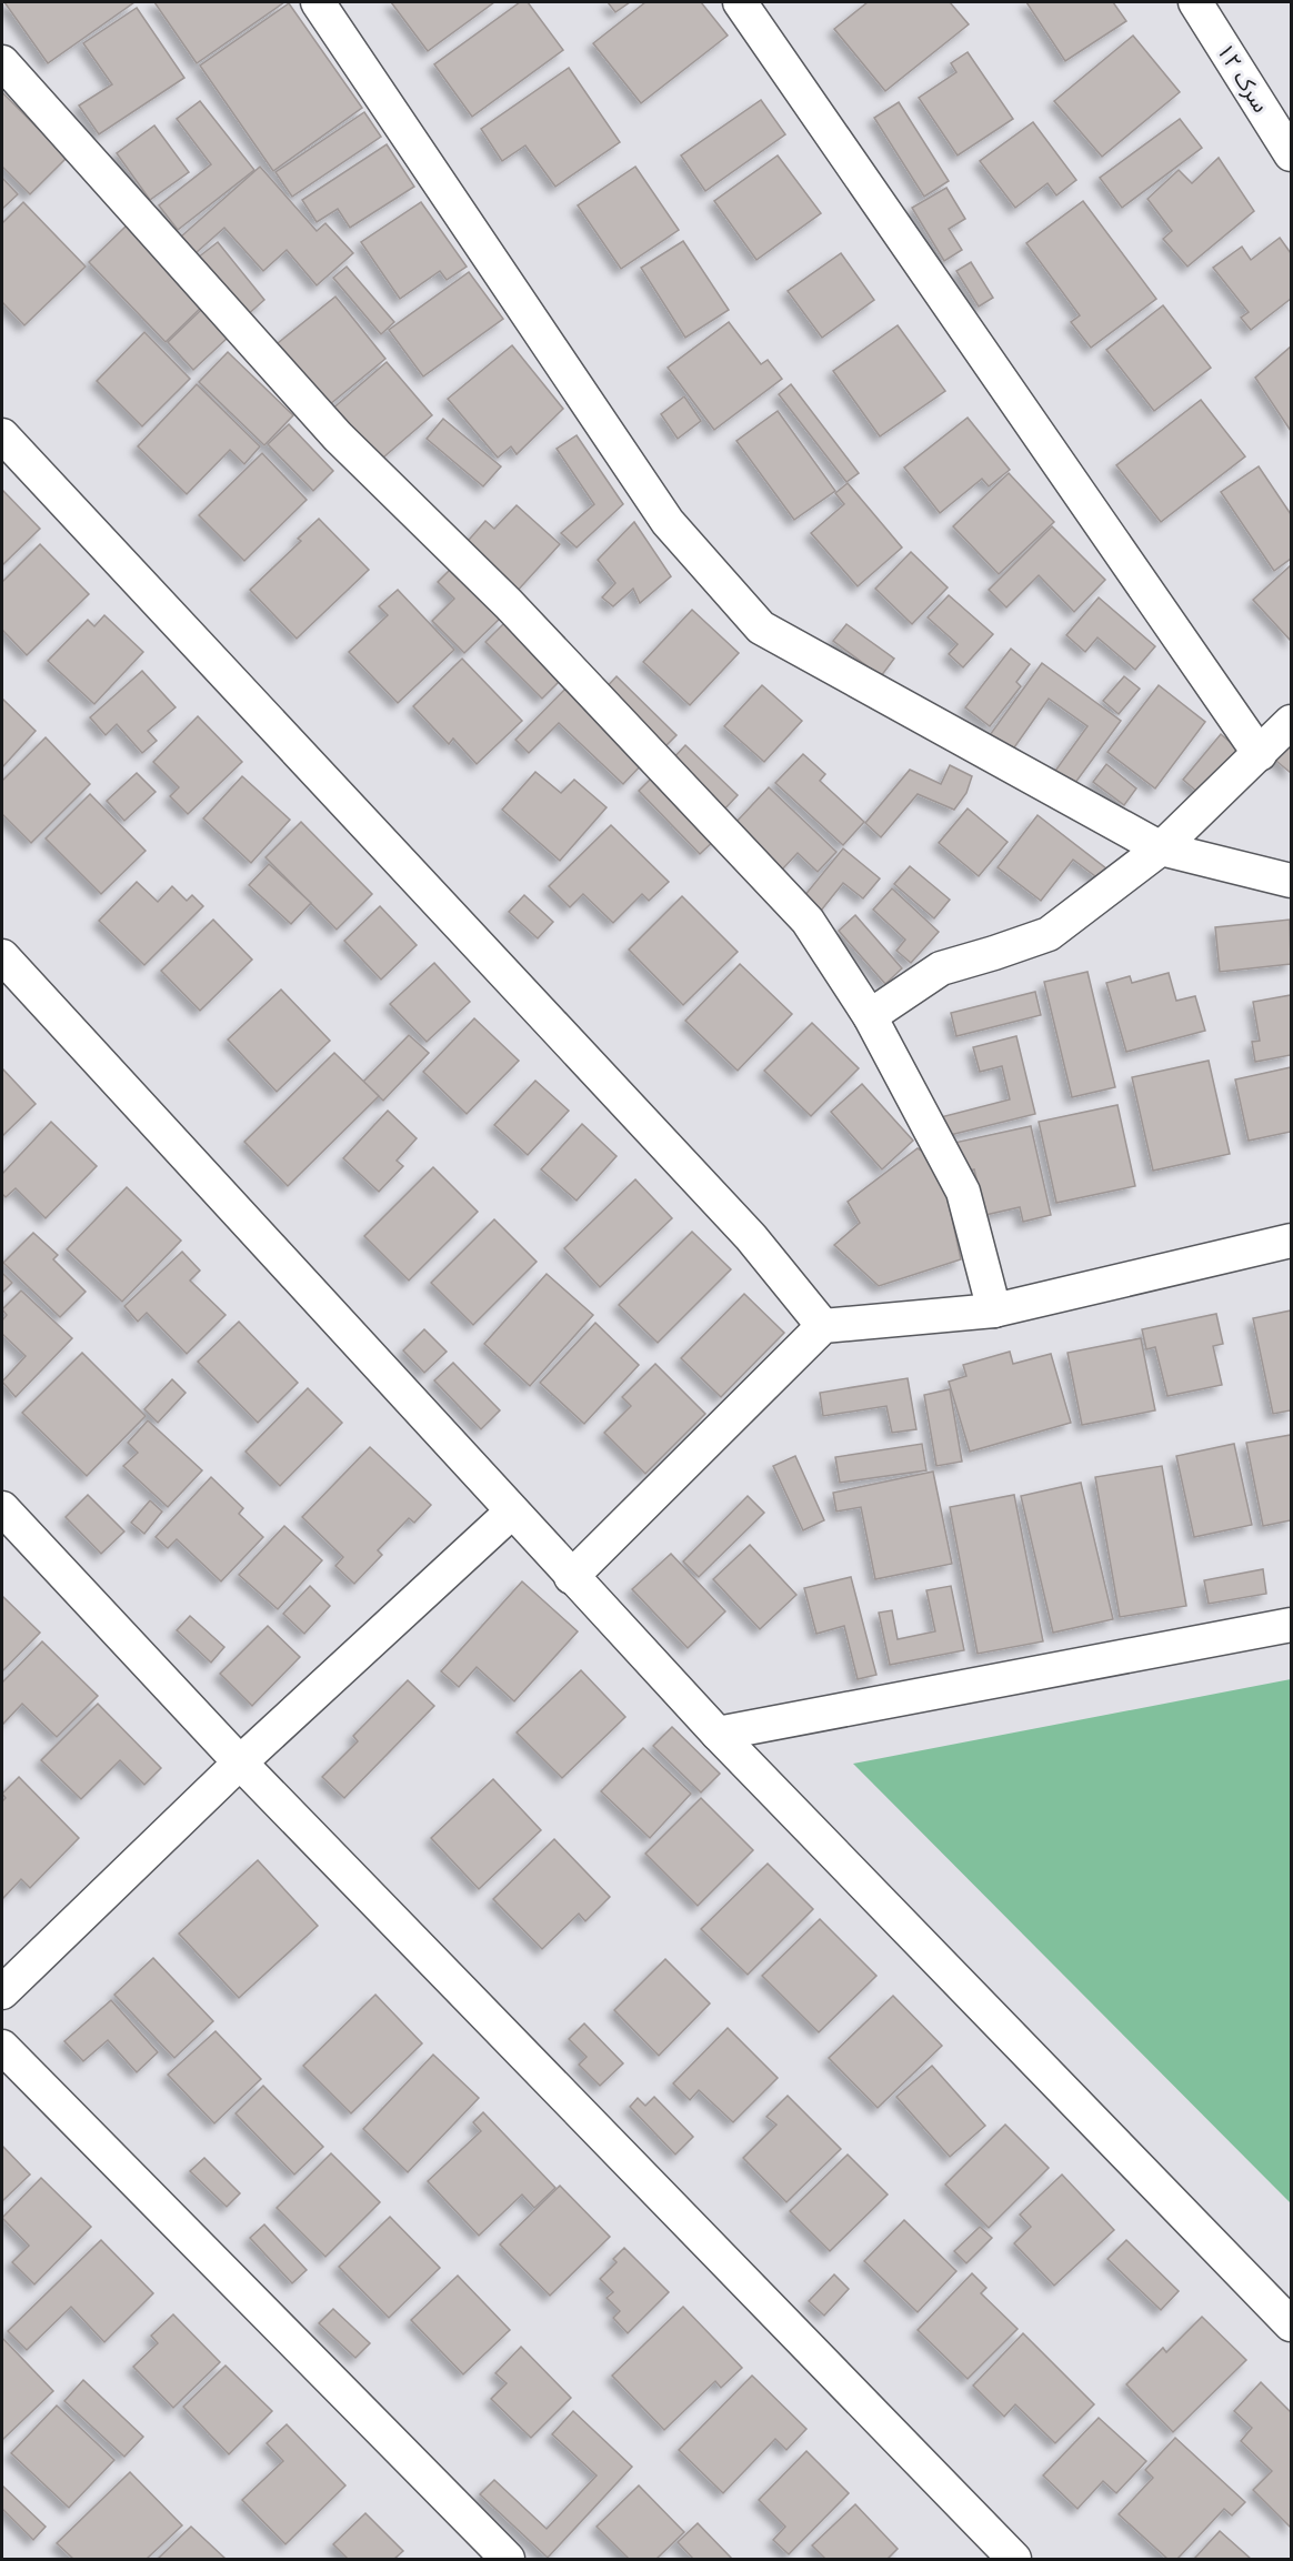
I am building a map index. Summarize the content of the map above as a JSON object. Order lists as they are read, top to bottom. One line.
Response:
{"streets":{"street":["سرک ۱۲"]}}
